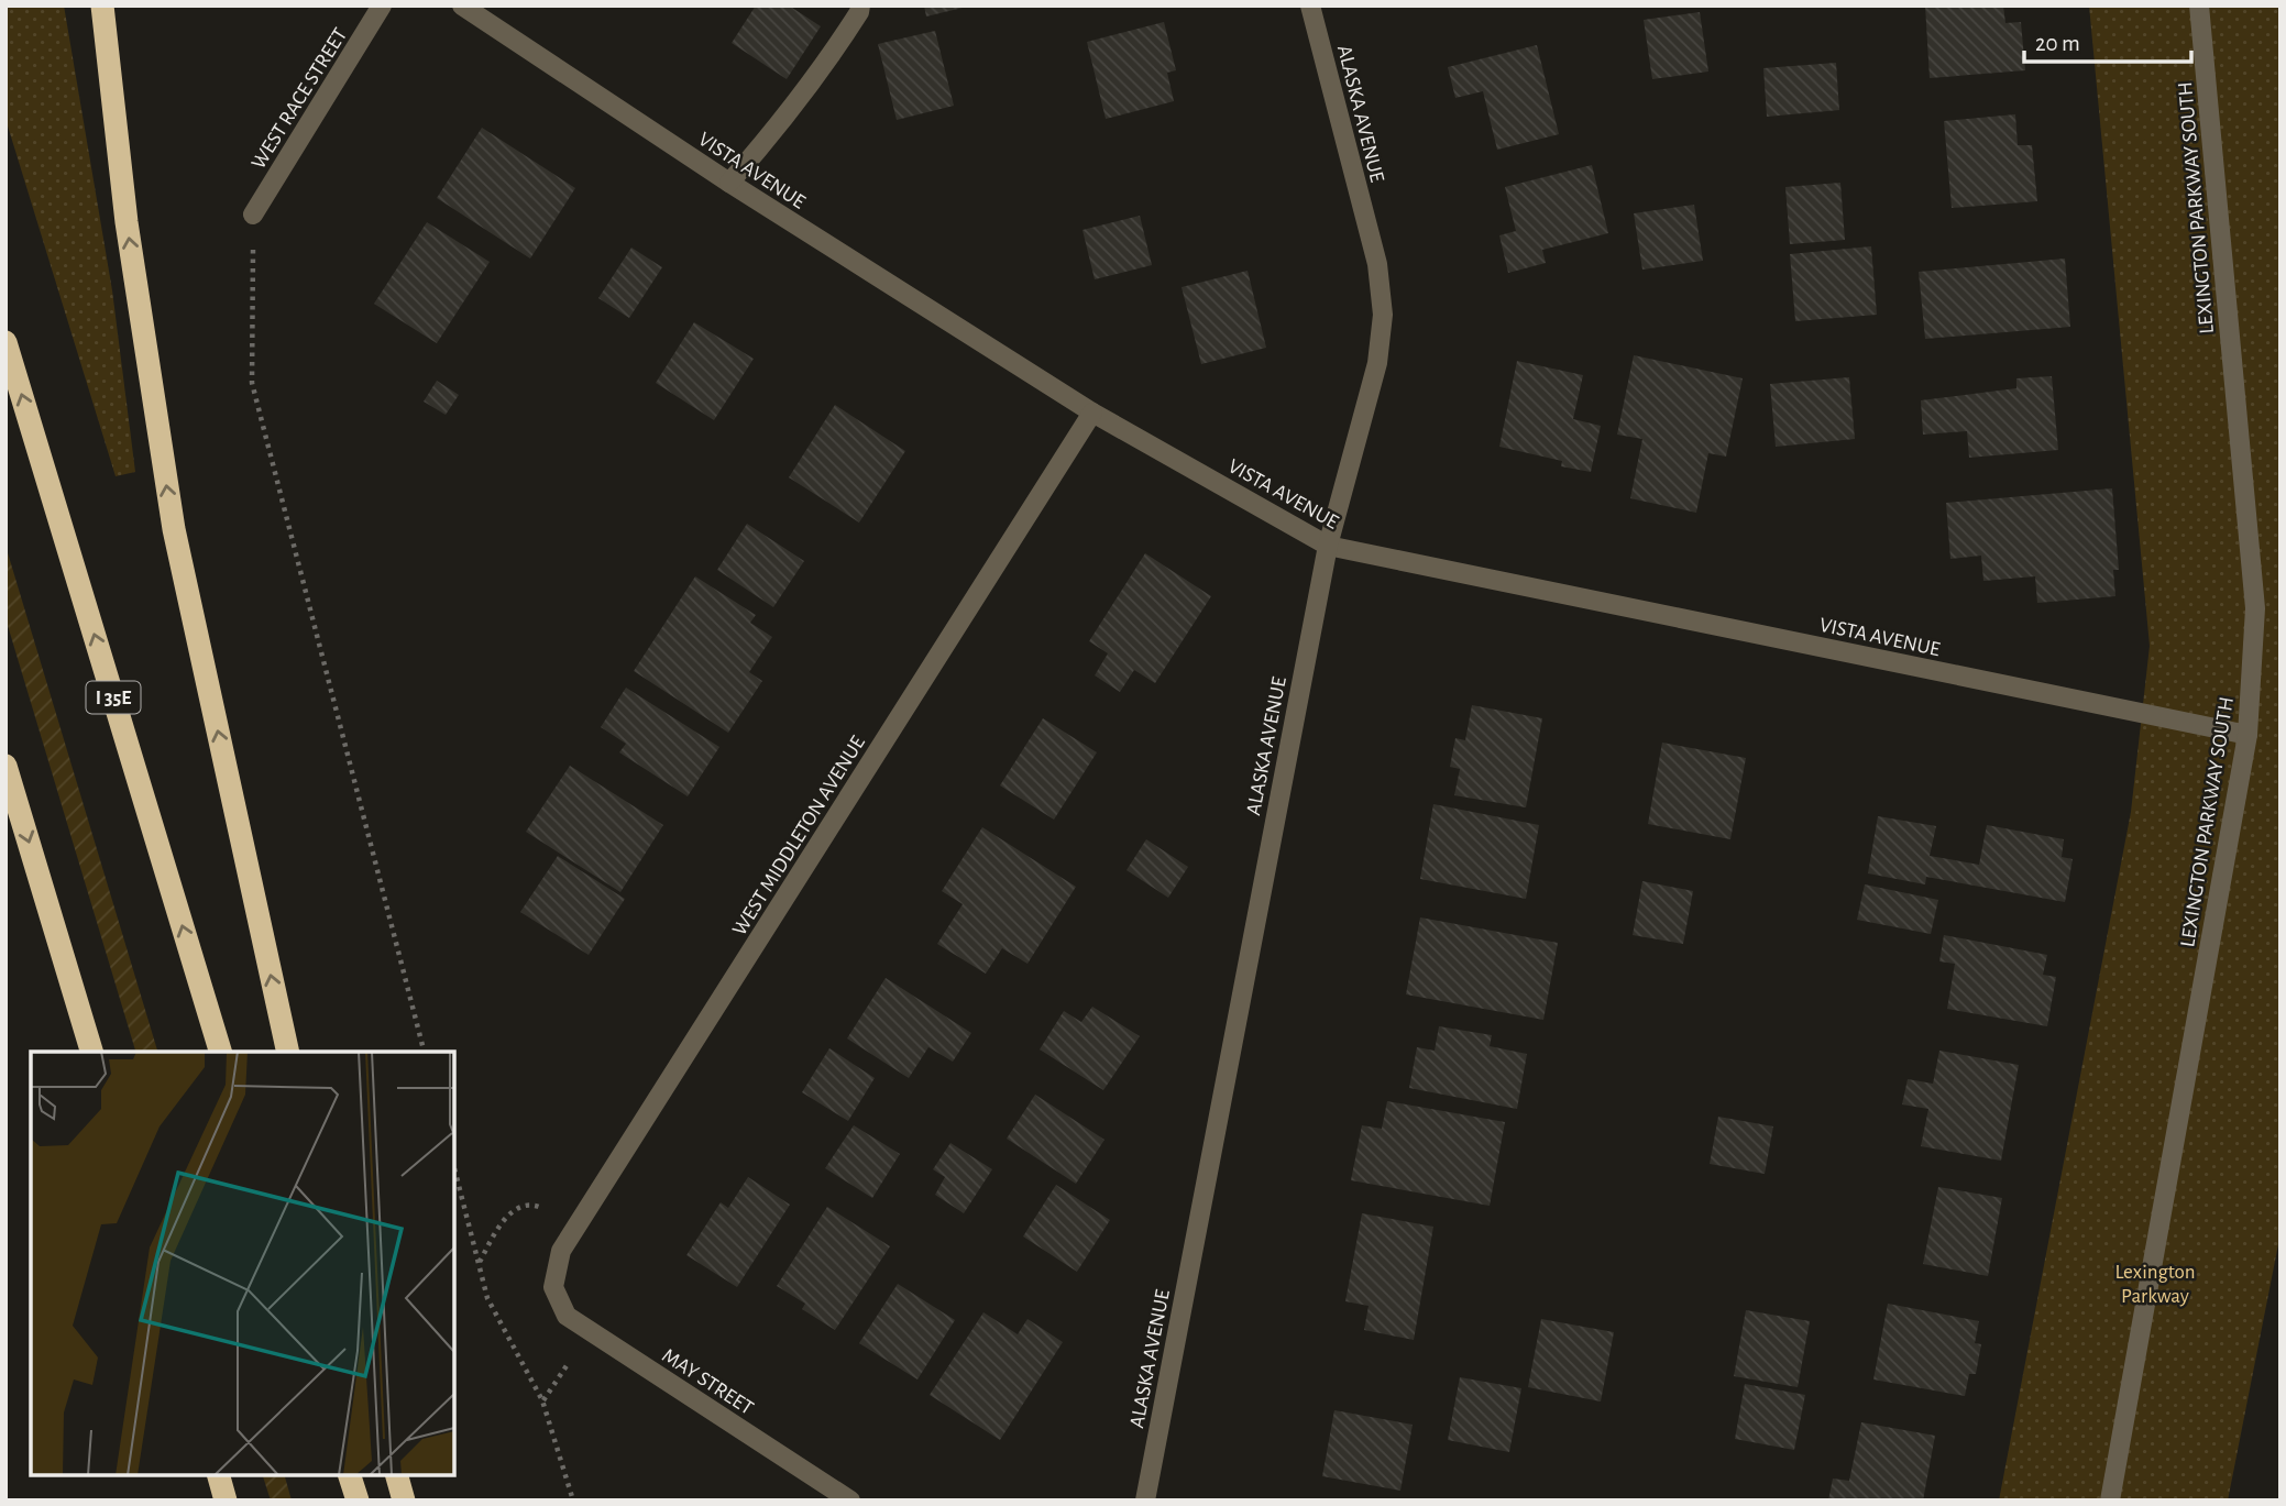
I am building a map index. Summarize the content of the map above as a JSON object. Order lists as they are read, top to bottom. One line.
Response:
{"streets":{"highway":["I 35E"],"street":["WEST RACE STREET","ALASKA AVENUE","VISTA AVENUE","LEXINGTON PARKWAY SOUTH","WEST MIDDLETON AVENUE","MAY STREET"]},"crossings":[["ALASKA AVENUE","VISTA AVENUE"],["VISTA AVENUE","LEXINGTON PARKWAY SOUTH"],["VISTA AVENUE","WEST MIDDLETON AVENUE"],["WEST MIDDLETON AVENUE","MAY STREET"]],"parks":["Lexington Parkway"],"scale_bar":"20 m"}
